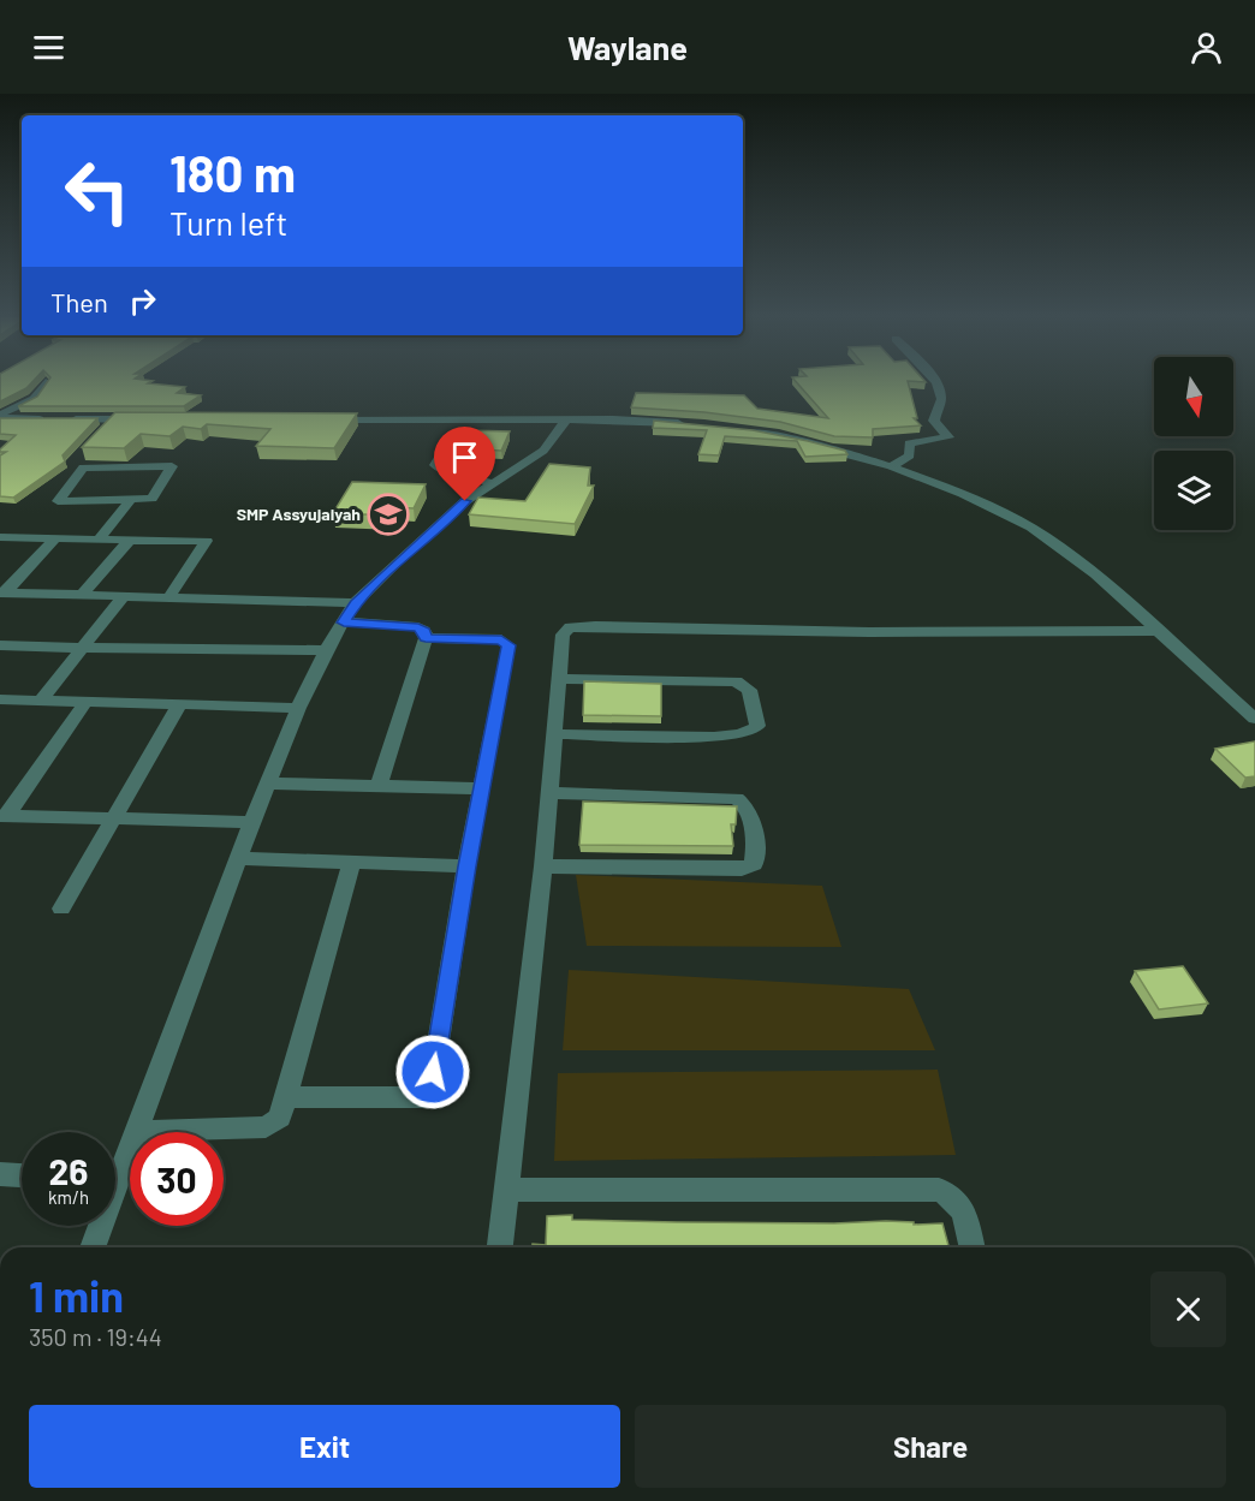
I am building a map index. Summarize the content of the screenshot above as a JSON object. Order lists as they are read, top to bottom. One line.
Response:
{"places":{"school or university":["SMP Assyujaiyah"]},"north":"bottom","page":{"header":"Waylane","turn":["180 m","Turn left"],"then":"Then","speed":"26 km/h","limit":"30","heading":["1 min","350 m · 19:44"],"buttons":["Exit","Share"]}}
